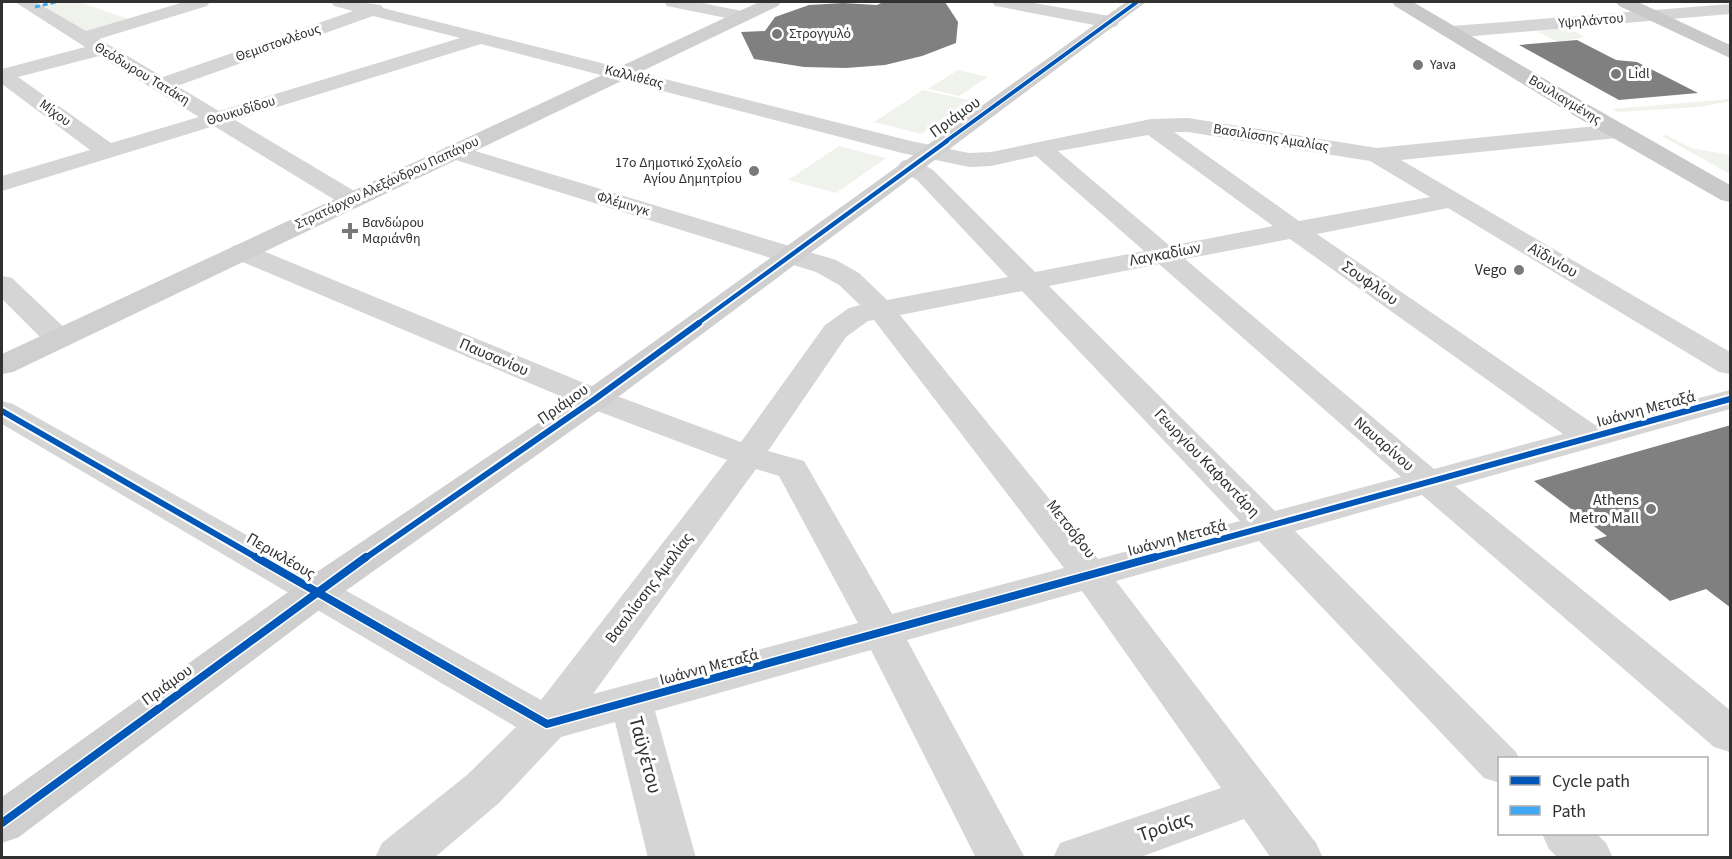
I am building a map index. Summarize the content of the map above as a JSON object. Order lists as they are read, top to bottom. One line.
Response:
{"streets":{"main road":["Βουλιαγμένης"],"street":["Υψηλάντου","Θεμιστοκλέους","Θεόδωρου Τατάκη","Καλλιθέας","Θουκυδίδου","Μίχου","Πριάμου","Βασιλίσσης Αμαλίας","Στρατάρχου Αλεξάνδρου Παπάγου","Φλέμινγκ","Λαγκαδίων","Αϊδινίου","Σουφλίου","Παυσανίου","Ιωάννη Μεταξά","Ναυαρίνου","Γεωργίου Καφαντάρη","Μετσόβου","Περικλέους","Ταϋγέτου","Τροίας"]},"crossings":[["Υψηλάντου","Βουλιαγμένης"],["Θεμιστοκλέους","Θεόδωρου Τατάκη"],["Θεμιστοκλέους","Καλλιθέας"],["Θεόδωρου Τατάκη","Θουκυδίδου"],["Θεόδωρου Τατάκη","Στρατάρχου Αλεξάνδρου Παπάγου"],["Καλλιθέας","Θουκυδίδου"],["Καλλιθέας","Πριάμου"],["Καλλιθέας","Βασιλίσσης Αμαλίας"],["Καλλιθέας","Στρατάρχου Αλεξάνδρου Παπάγου"],["Καλλιθέας","Γεωργίου Καφαντάρη"],["Βουλιαγμένης","Βασιλίσσης Αμαλίας"],["Θουκυδίδου","Μίχου"],["Πριάμου","Βασιλίσσης Αμαλίας"],["Πριάμου","Φλέμινγκ"],["Πριάμου","Παυσανίου"],["Πριάμου","Γεωργίου Καφαντάρη"],["Πριάμου","Μετσόβου"],["Πριάμου","Περικλέους"],["Βασιλίσσης Αμαλίας","Λαγκαδίων"],["Βασιλίσσης Αμαλίας","Αϊδινίου"],["Βασιλίσσης Αμαλίας","Σουφλίου"],["Βασιλίσσης Αμαλίας","Παυσανίου"],["Βασιλίσσης Αμαλίας","Ναυαρίνου"],["Βασιλίσσης Αμαλίας","Γεωργίου Καφαντάρη"],["Βασιλίσσης Αμαλίας","Μετσόβου"],["Βασιλίσσης Αμαλίας","Περικλέους"],["Βασιλίσσης Αμαλίας","Ταϋγέτου"],["Στρατάρχου Αλεξάνδρου Παπάγου","Φλέμινγκ"],["Στρατάρχου Αλεξάνδρου Παπάγου","Παυσανίου"],["Φλέμινγκ","Μετσόβου"],["Λαγκαδίων","Αϊδινίου"],["Λαγκαδίων","Σουφλίου"],["Λαγκαδίων","Ναυαρίνου"],["Λαγκαδίων","Γεωργίου Καφαντάρη"],["Λαγκαδίων","Μετσόβου"],["Σουφλίου","Ιωάννη Μεταξά"],["Παυσανίου","Ιωάννη Μεταξά"],["Ιωάννη Μεταξά","Ναυαρίνου"],["Ιωάννη Μεταξά","Γεωργίου Καφαντάρη"],["Ιωάννη Μεταξά","Μετσόβου"],["Ιωάννη Μεταξά","Ταϋγέτου"],["Μετσόβου","Τροίας"],["Περικλέους","Ταϋγέτου"]],"places":{"other":["Στρογγυλό","Yava","Lidl","17ο Δημοτικό Σχολείο Αγίου Δημητρίου","Vego","Athens Metro Mall"],"health":["Βανδώρου Μαριάνθη"]},"legend":["Cycle path","Path"]}
